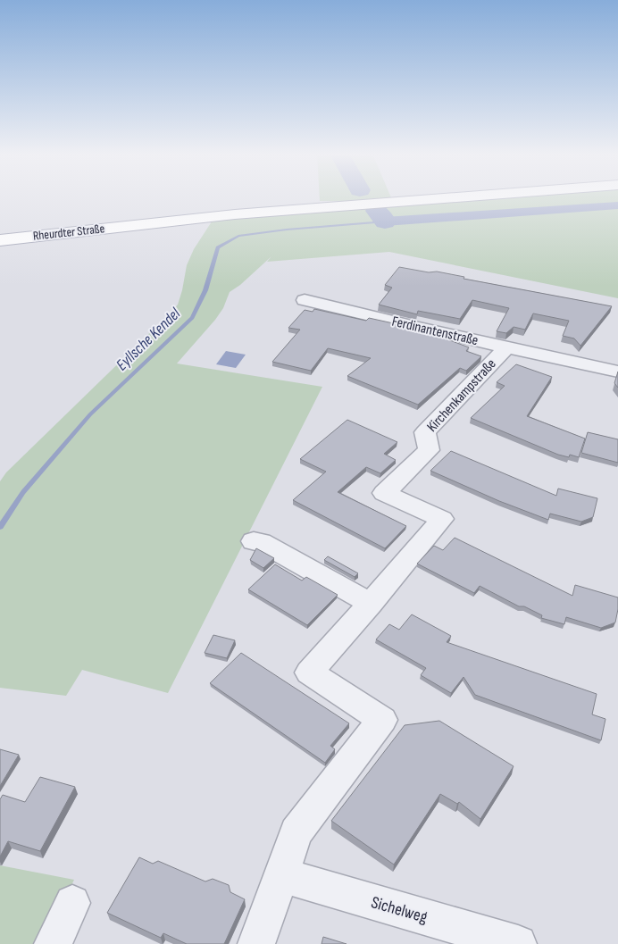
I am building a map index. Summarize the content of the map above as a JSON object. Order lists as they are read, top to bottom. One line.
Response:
{"streets":{"main road":["Rheurdter Straße"],"street":["Ferdinantenstraße","Kirchenkampstraße","Sichelweg"]},"crossings":[["Ferdinantenstraße","Kirchenkampstraße"],["Kirchenkampstraße","Sichelweg"]],"water":["Eyllsche Kendel"]}
